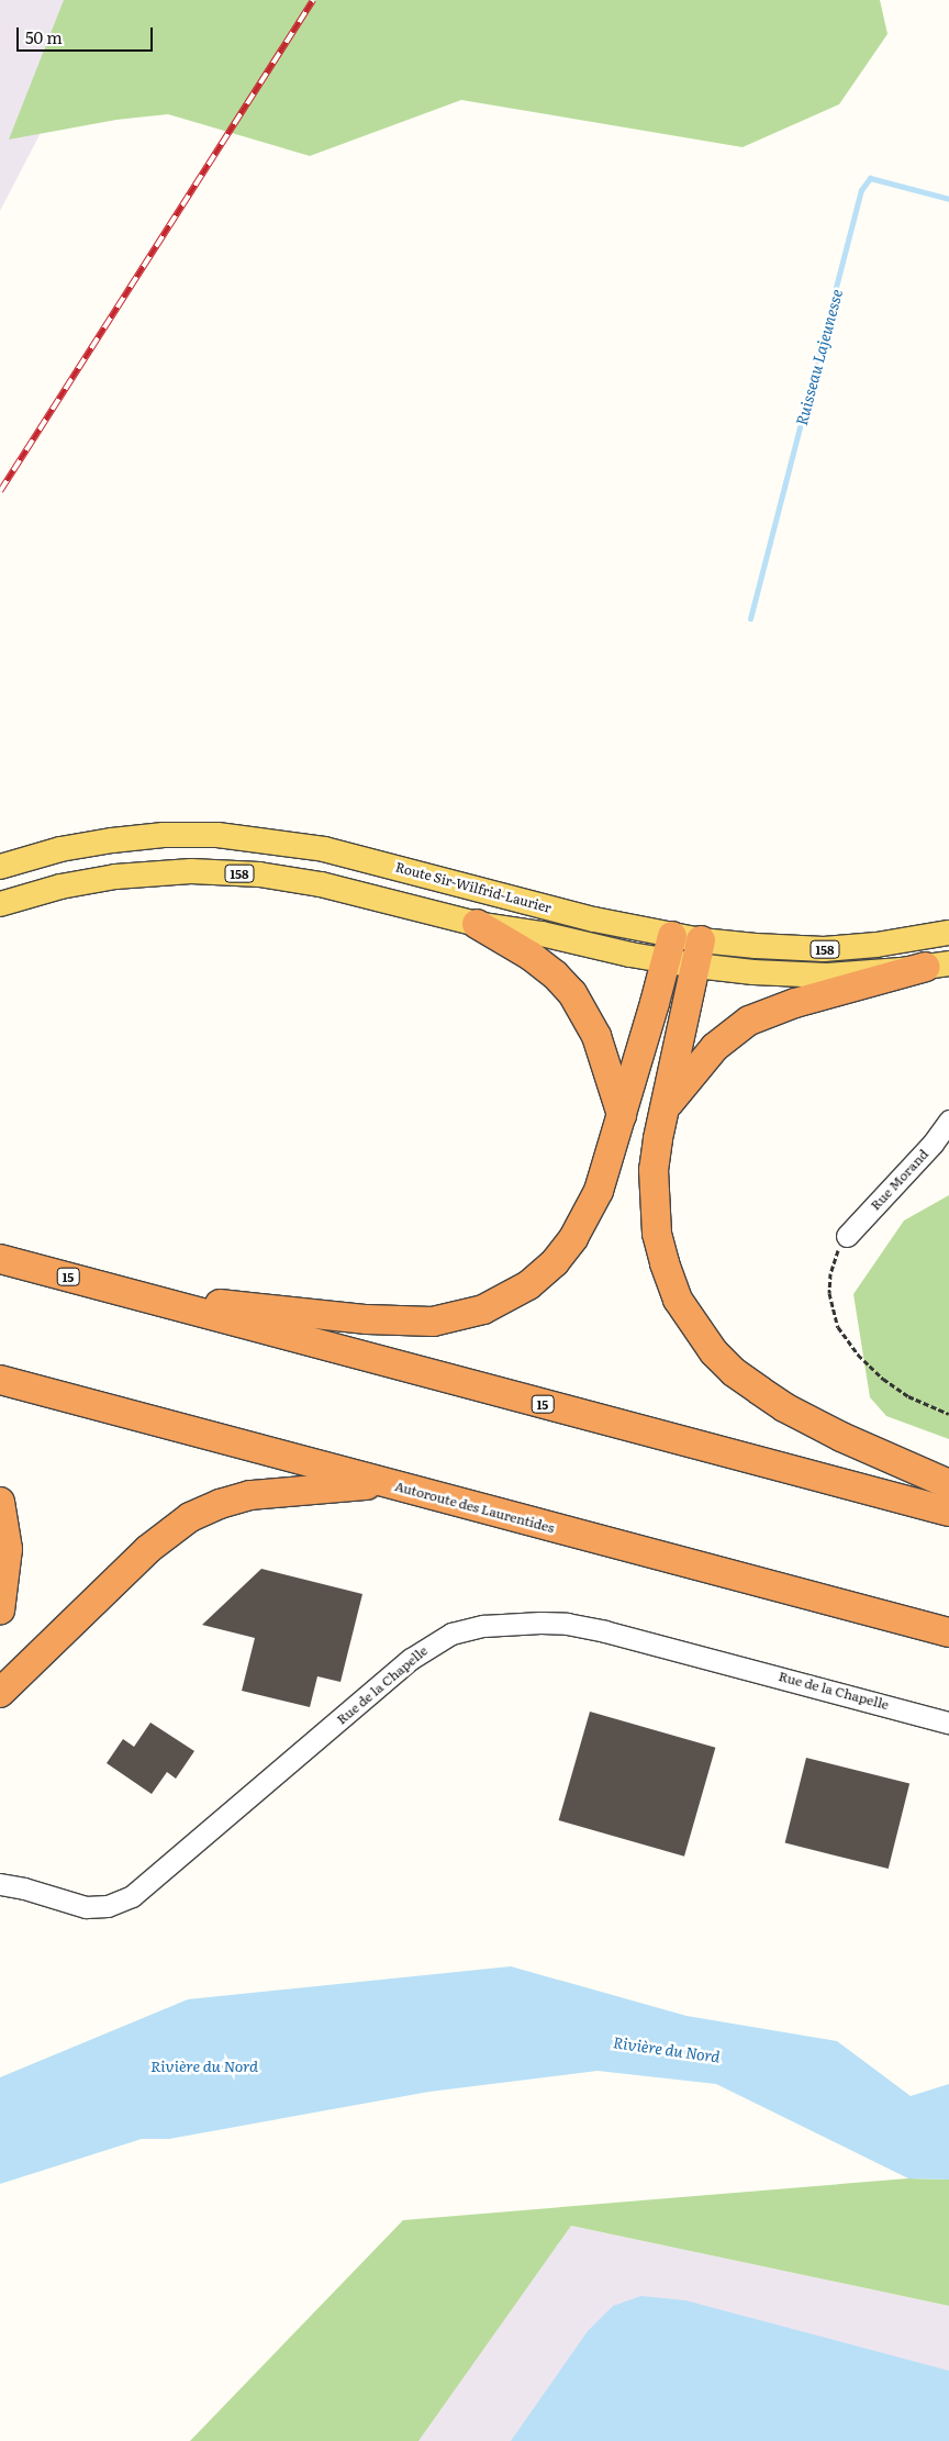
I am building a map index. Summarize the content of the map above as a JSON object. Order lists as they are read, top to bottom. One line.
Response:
{"streets":{"highway":["15","Autoroute des Laurentides"],"main road":["158","Route Sir-Wilfrid-Laurier"],"street":["Rue Morand","Rue de la Chapelle"]},"water":["Ruisseau Lajeunesse","Rivière du Nord"],"scale_bar":"50 m"}
